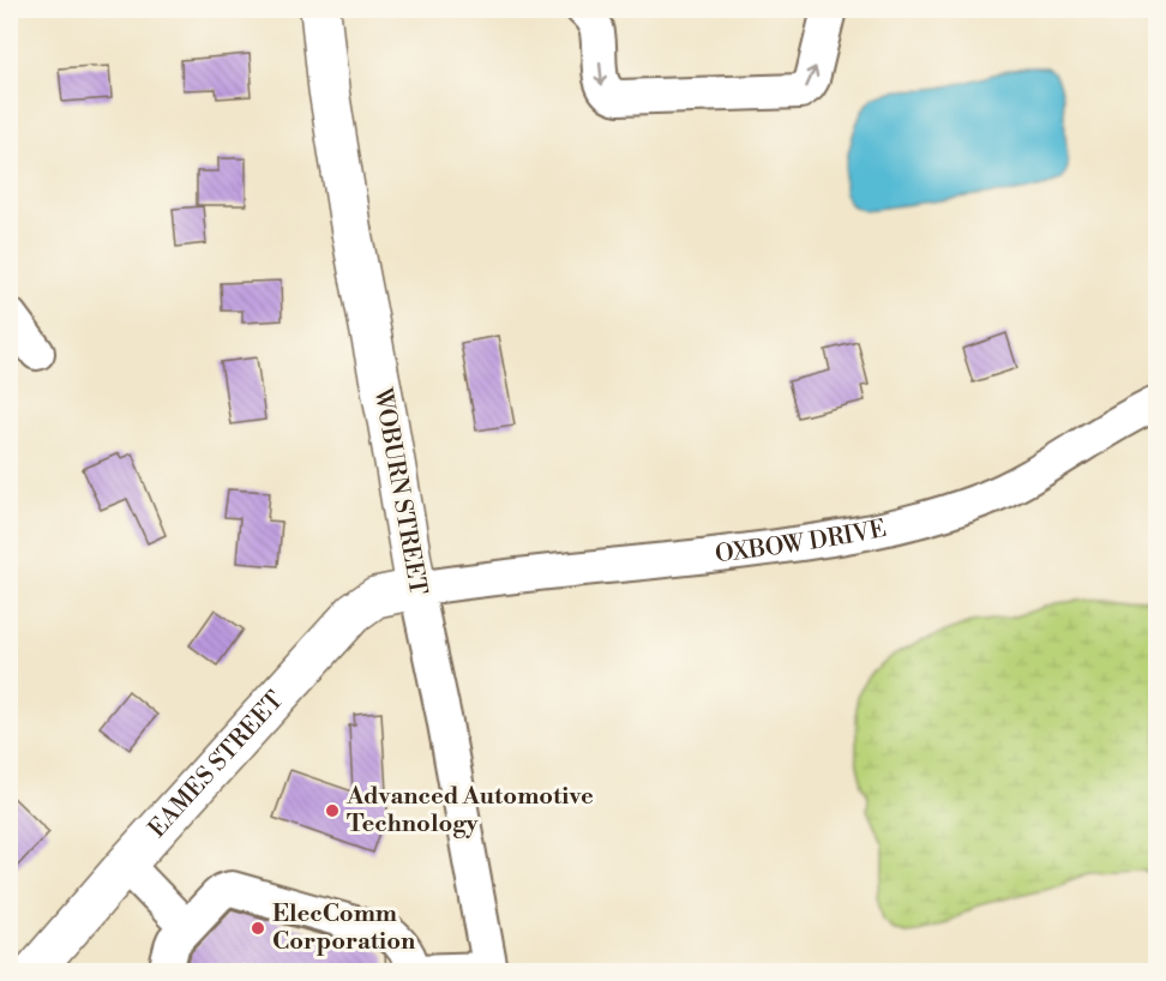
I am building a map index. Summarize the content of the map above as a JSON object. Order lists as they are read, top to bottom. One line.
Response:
{"streets":{"main road":["WOBURN STREET","EAMES STREET"],"street":["OXBOW DRIVE"]},"crossings":[["WOBURN STREET","OXBOW DRIVE"],["WOBURN STREET","EAMES STREET"],["OXBOW DRIVE","EAMES STREET"]],"places":["Advanced Automotive Technology","ElecComm Corporation"]}
